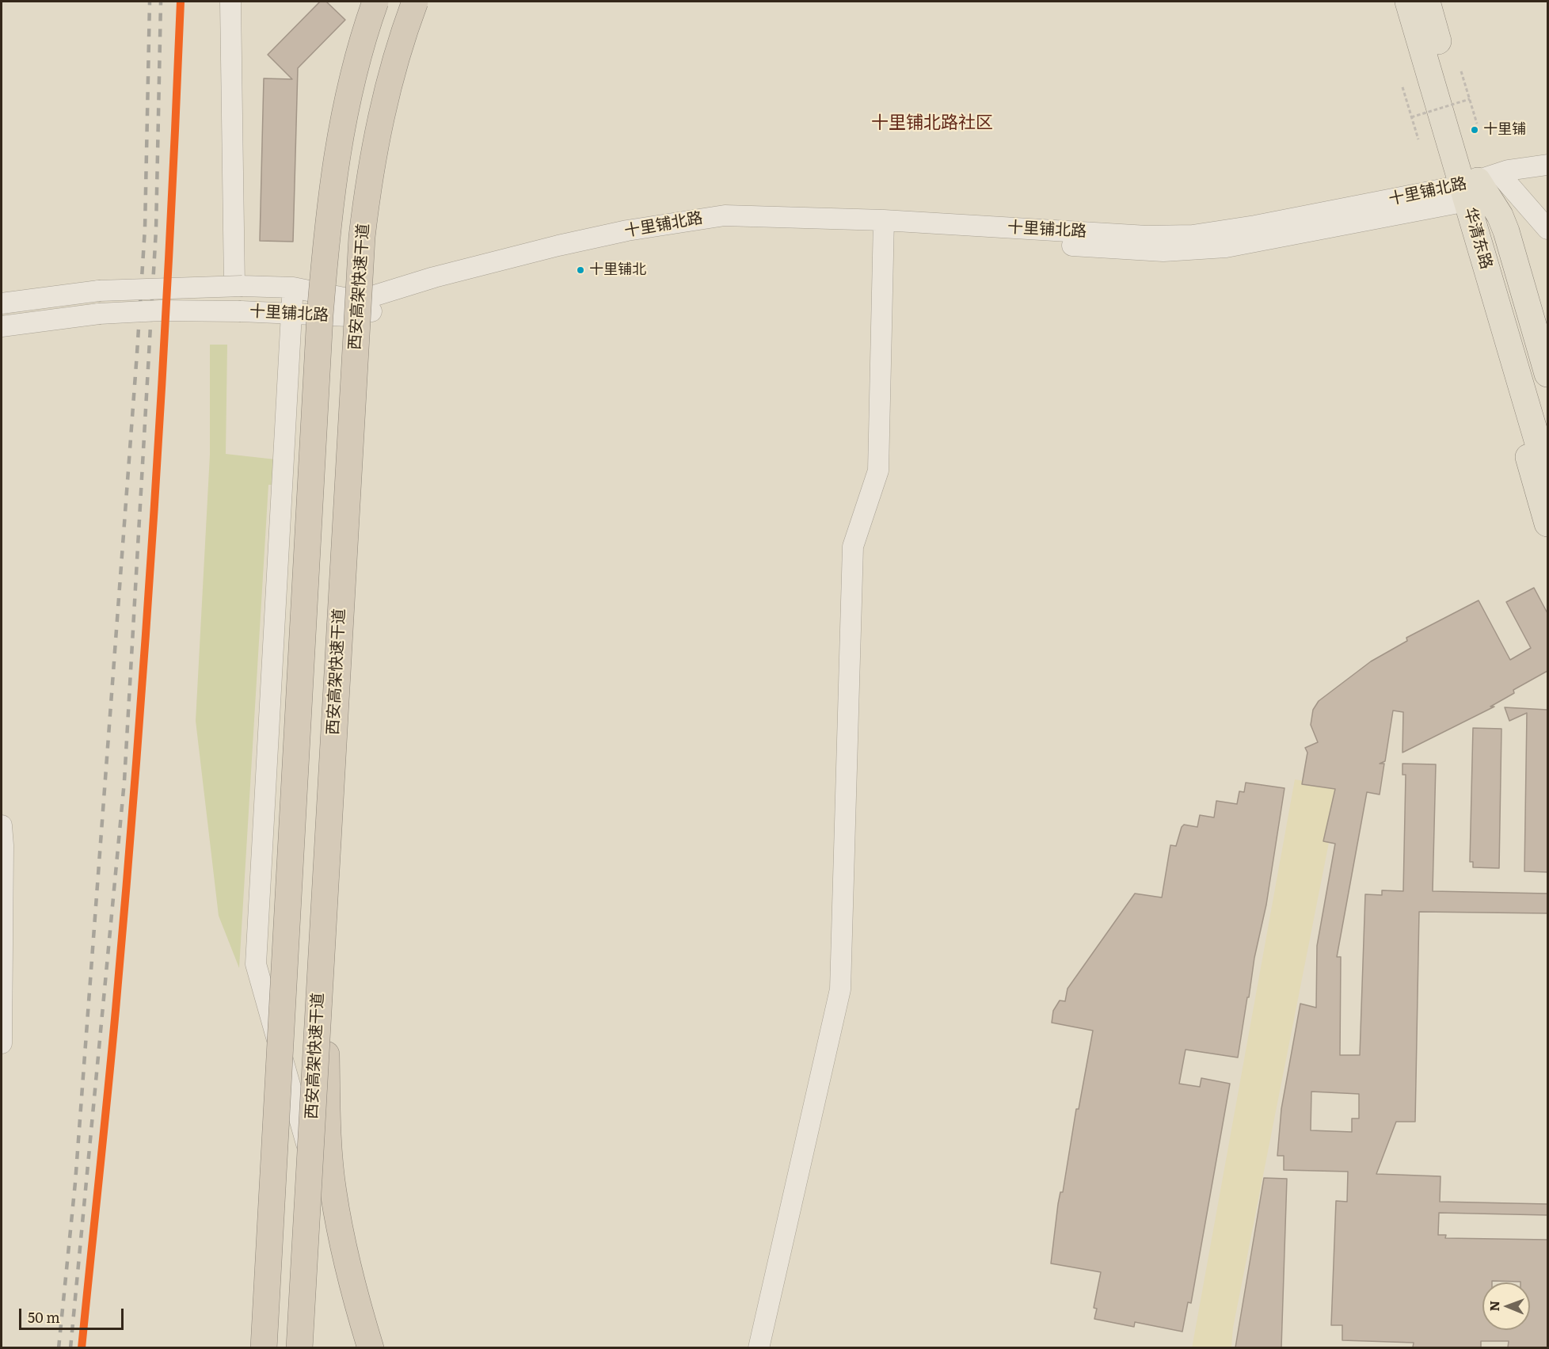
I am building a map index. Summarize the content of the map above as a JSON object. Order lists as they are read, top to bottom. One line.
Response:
{"streets":{"highway":["西安高架快速干道"],"main road":["华清东路"],"street":["十里铺北路"]},"crossings":[["十里铺北路","华清东路"]],"districts":["十里铺北路社区"],"places":["十里铺","十里铺北"],"scale_bar":"50 m","north":"left"}
